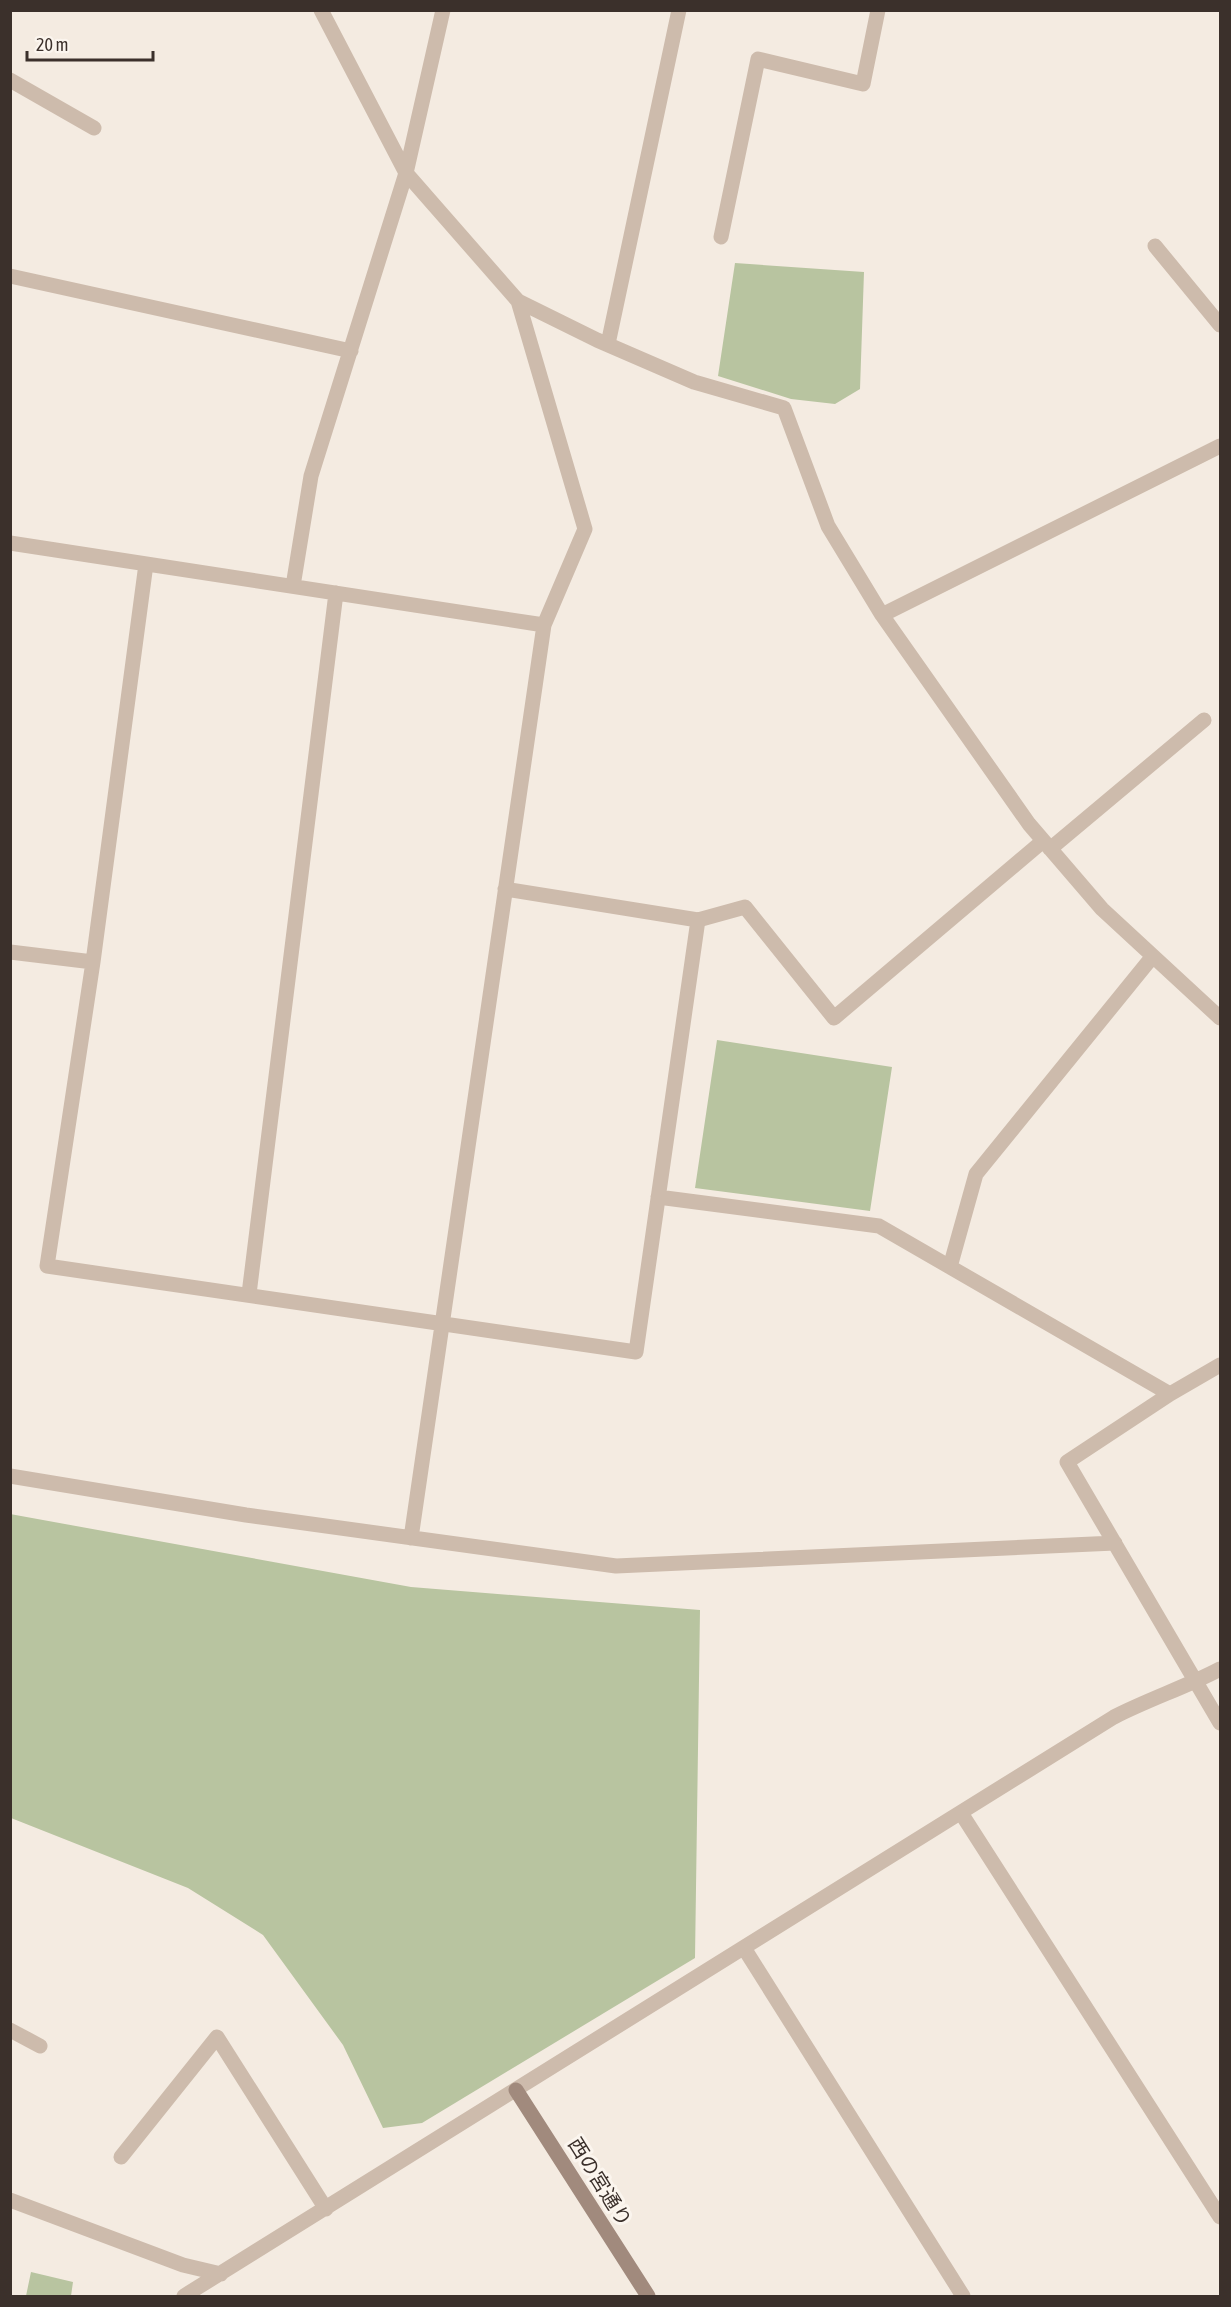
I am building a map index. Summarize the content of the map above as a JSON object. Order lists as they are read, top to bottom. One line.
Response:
{"streets":{"street":["西の宮通り"]},"scale_bar":"20 m"}
